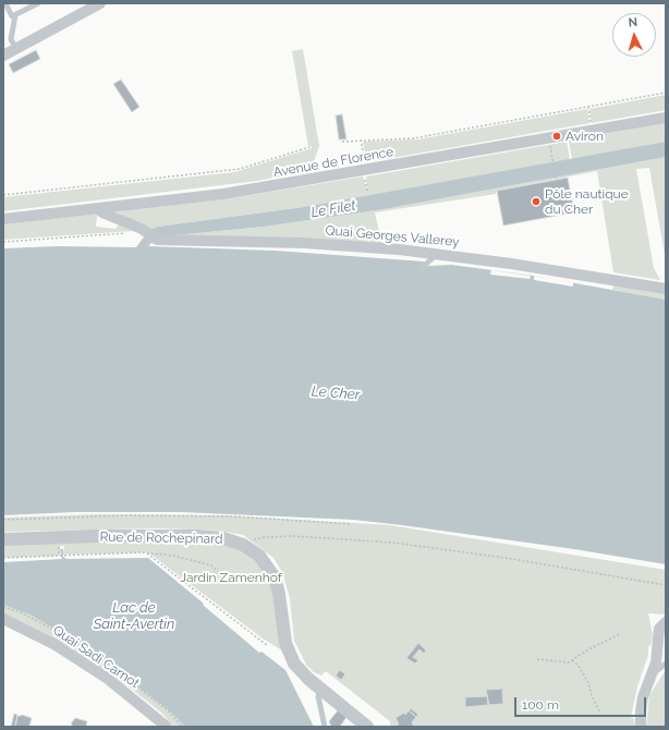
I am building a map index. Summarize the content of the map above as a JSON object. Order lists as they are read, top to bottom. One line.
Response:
{"streets":{"street":["Avenue de Florence","Quai Georges Vallerey","Rue de Rochepinard","Quai Sadi Carnot"]},"crossings":[["Avenue de Florence","Quai Georges Vallerey"]],"water":["Le Filet","Le Cher","Lac de Saint-Avertin"],"parks":["Jardin Zamenhof"],"places":["Aviron","Pôle nautique du Cher"],"scale_bar":"100 m","north":"top"}
